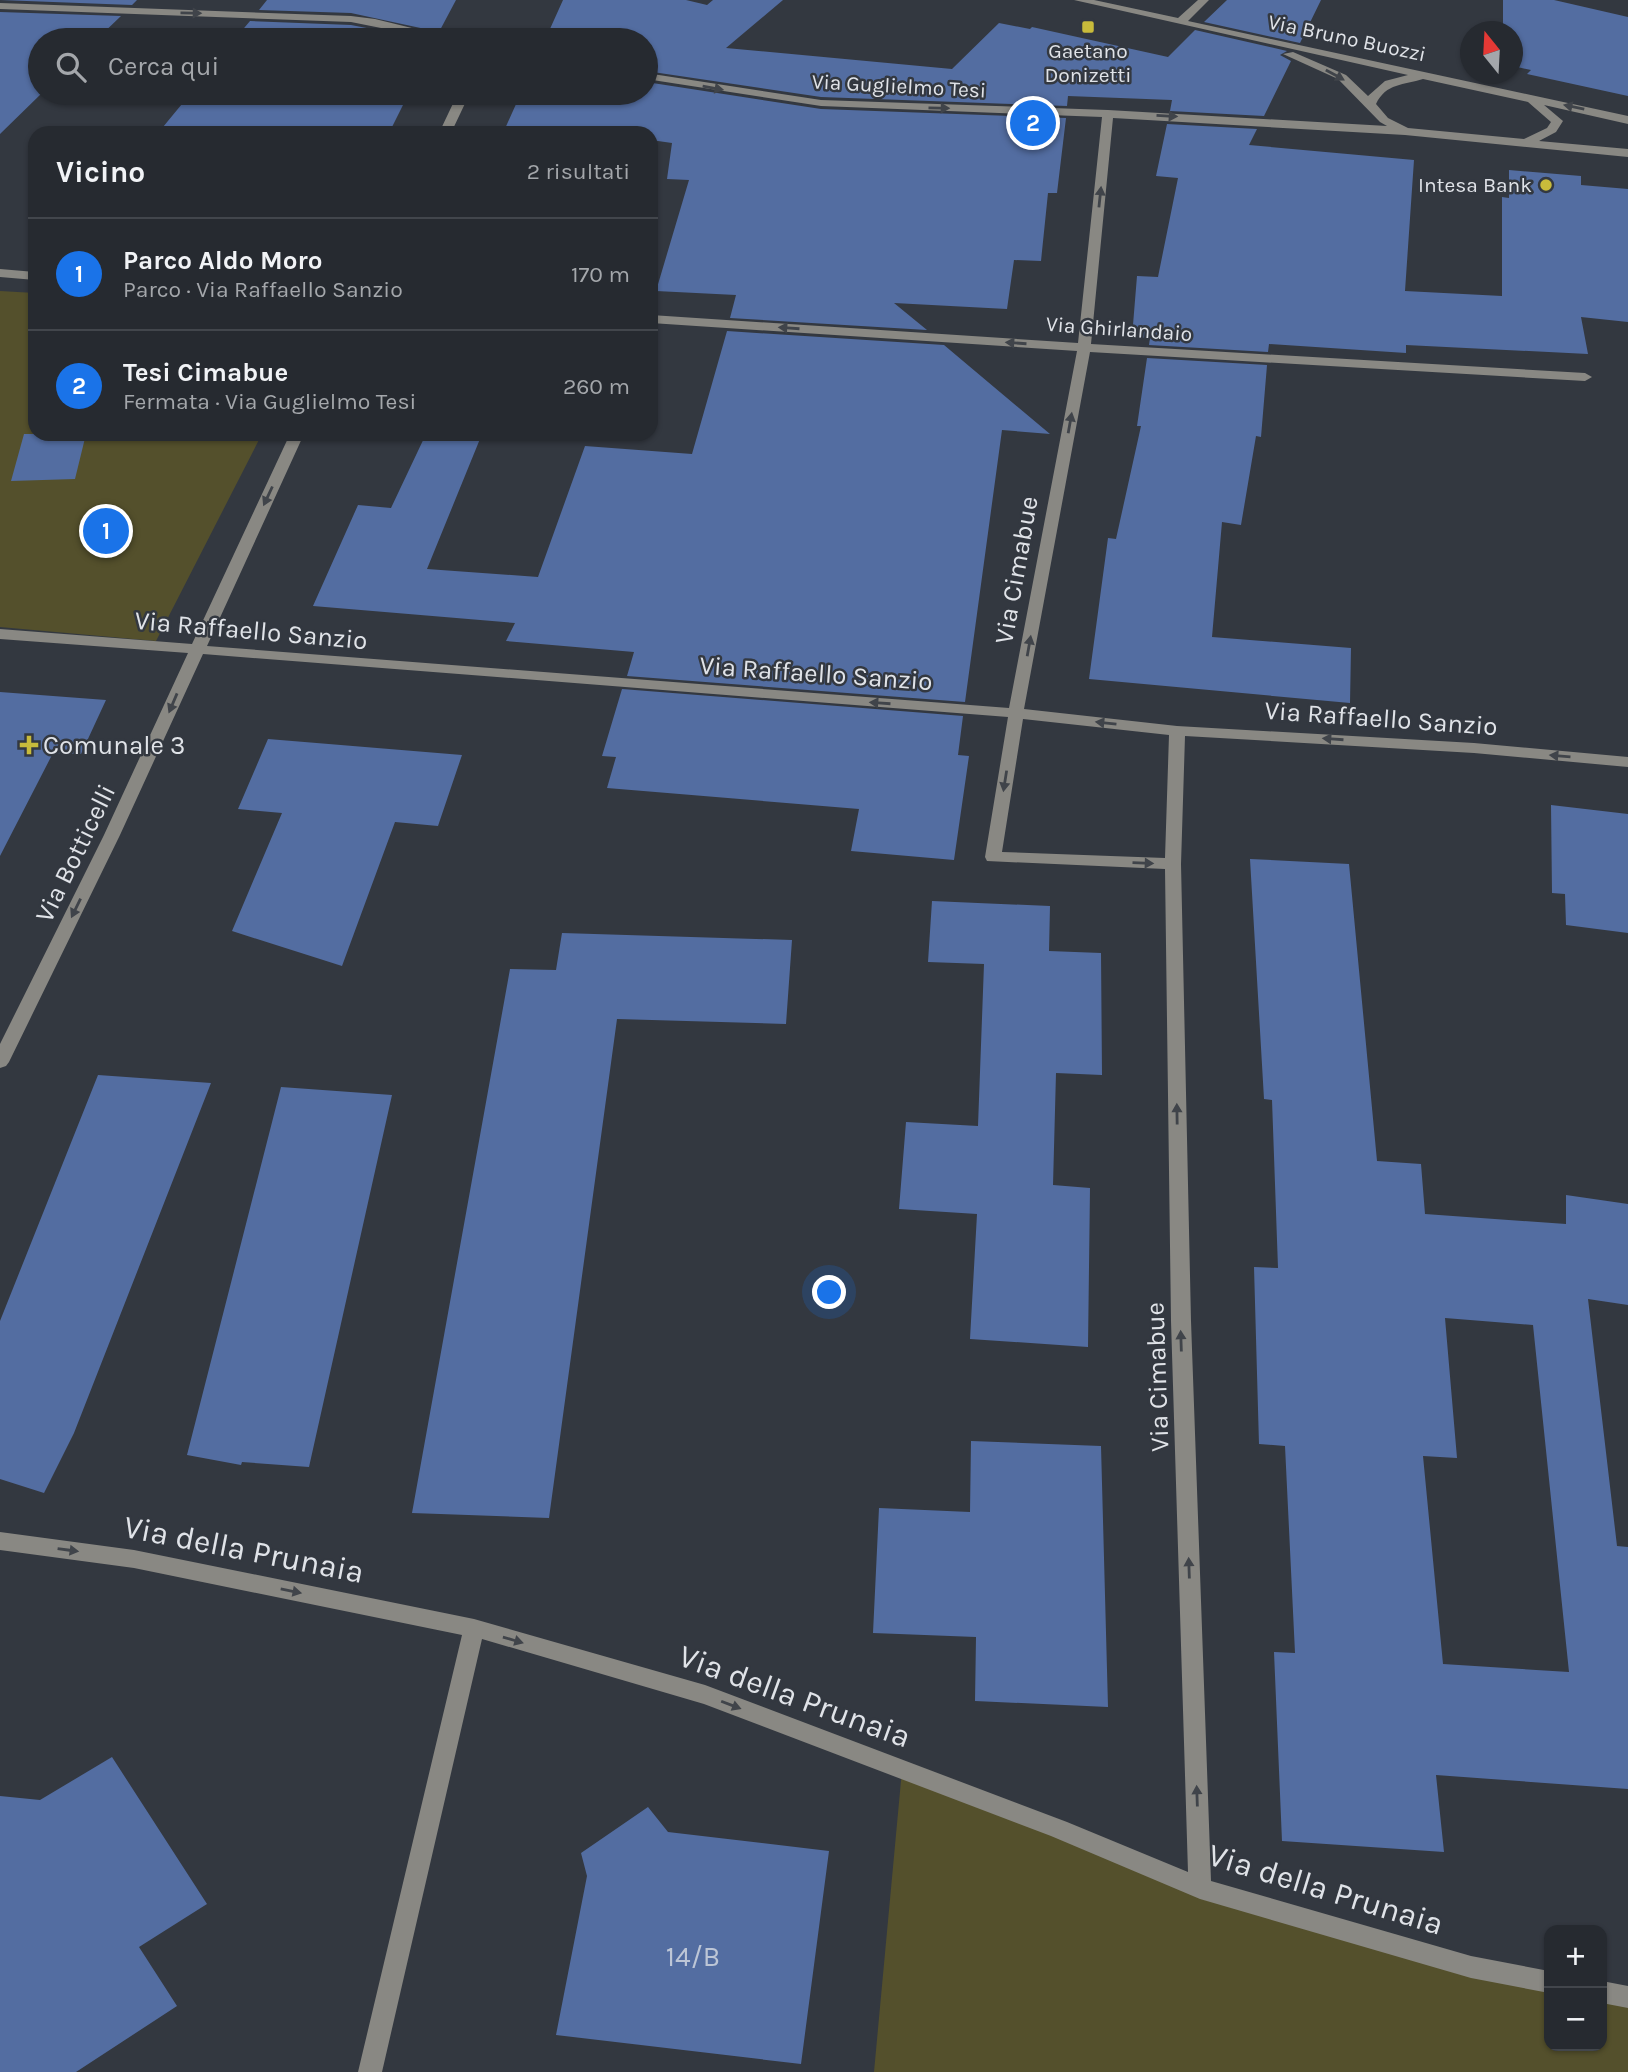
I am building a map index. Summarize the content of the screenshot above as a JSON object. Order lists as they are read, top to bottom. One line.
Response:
{"streets":{"street":["Via Bruno Buozzi","Via Guglielmo Tesi","Via Ghirlandaio","Via Cimabue","Via Raffaello Sanzio","Via Botticelli","Via della Prunaia"]},"crossings":[["Via Bruno Buozzi","Via Guglielmo Tesi"],["Via Guglielmo Tesi","Via Cimabue"],["Via Ghirlandaio","Via Cimabue"],["Via Cimabue","Via Raffaello Sanzio"],["Via Cimabue","Via della Prunaia"],["Via Raffaello Sanzio","Via Botticelli"]],"one_way":["Via Guglielmo Tesi","Via Ghirlandaio","Via Raffaello Sanzio","Via Botticelli","Via della Prunaia"],"places":{"transit":["Gaetano Donizetti"],"other":["Intesa Bank"],"health":["Comunale 3"]},"house_numbers":["14/B"],"north":"top","page":{"search":"Cerca qui","pins":["2","1"],"heading":["Vicino","2 risultati"],"list":[{"mark":"1","name":"Parco Aldo Moro","note":"Parco · Via Raffaello Sanzio","value":"170 m"},{"mark":"2","name":"Tesi Cimabue","note":"Fermata · Via Guglielmo Tesi","value":"260 m"}],"map_buttons":["+","−"]}}
